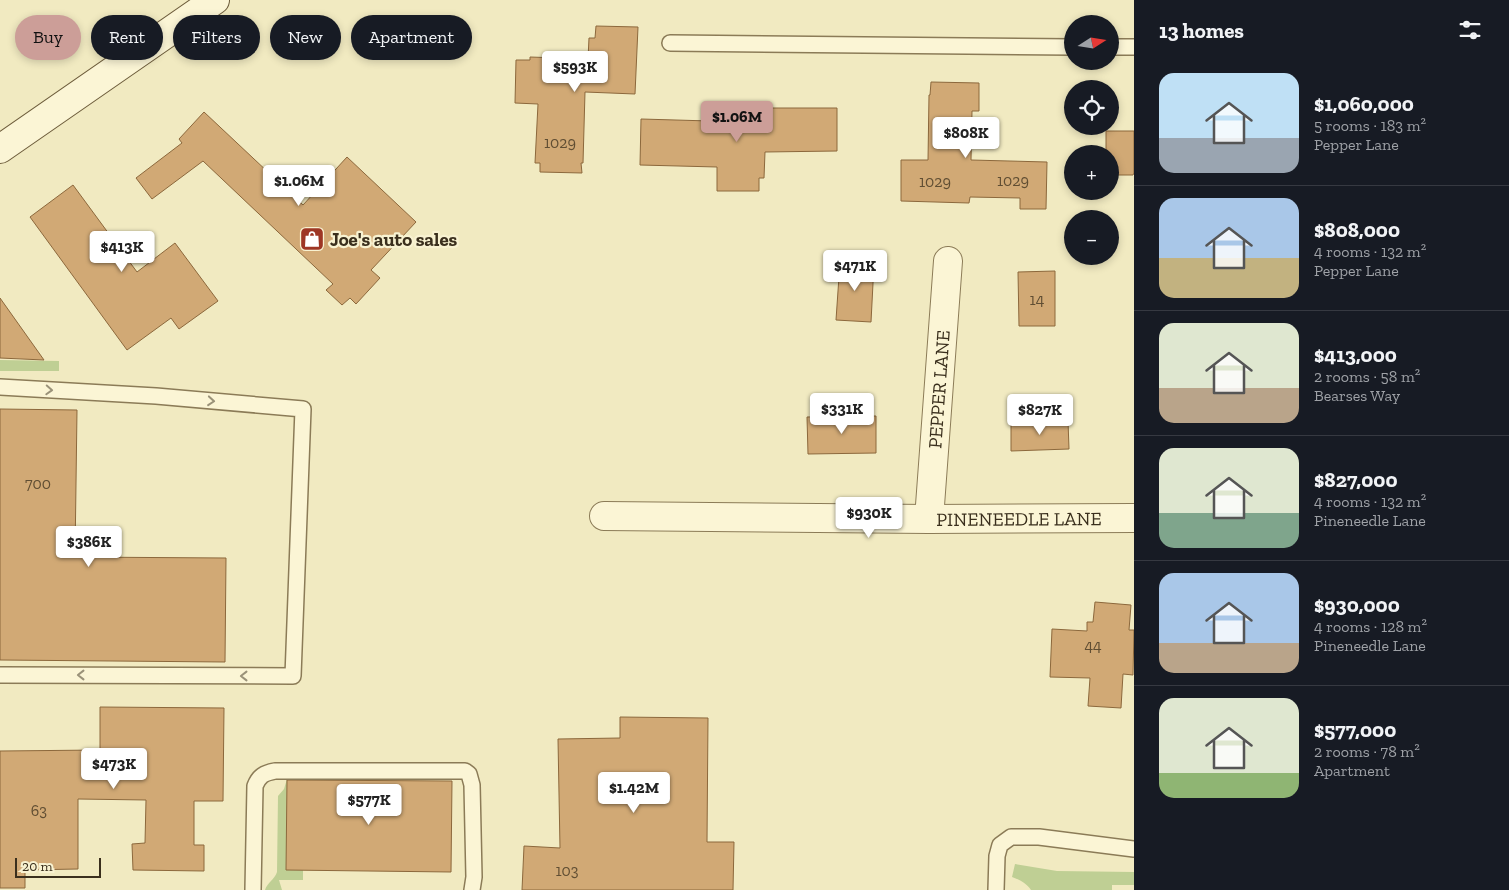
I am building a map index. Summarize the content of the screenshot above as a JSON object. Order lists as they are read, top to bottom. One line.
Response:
{"streets":{"street":["PEPPER LANE","PINENEEDLE LANE"]},"crossings":[["PEPPER LANE","PINENEEDLE LANE"]],"places":{"shop":["Joe's auto sales"]},"house_numbers":["1029","1029","1029","14","700","44","63","103"],"scale_bar":"20 m","north":"right","page":{"heading":"13 homes","map_buttons":["+","−"],"chip":["Buy","Rent","Filters","New","Apartment"],"price":["$593K","$1.06M","$808K","$1.06M","$413K","$471K","$331K","$827K","$930K","$386K","$473K","$1.42M","$577K"],"list":[{"name":"$1,060,000","note":"5 rooms · 183 m² · Pepper Lane"},{"name":"$808,000","note":"4 rooms · 132 m² · Pepper Lane"},{"name":"$413,000","note":"2 rooms · 58 m² · Bearses Way"},{"name":"$827,000","note":"4 rooms · 132 m² · Pineneedle Lane"},{"name":"$930,000","note":"4 rooms · 128 m² · Pineneedle Lane"},{"name":"$577,000","note":"2 rooms · 78 m² · Apartment"}],"scale":"20 m"}}
